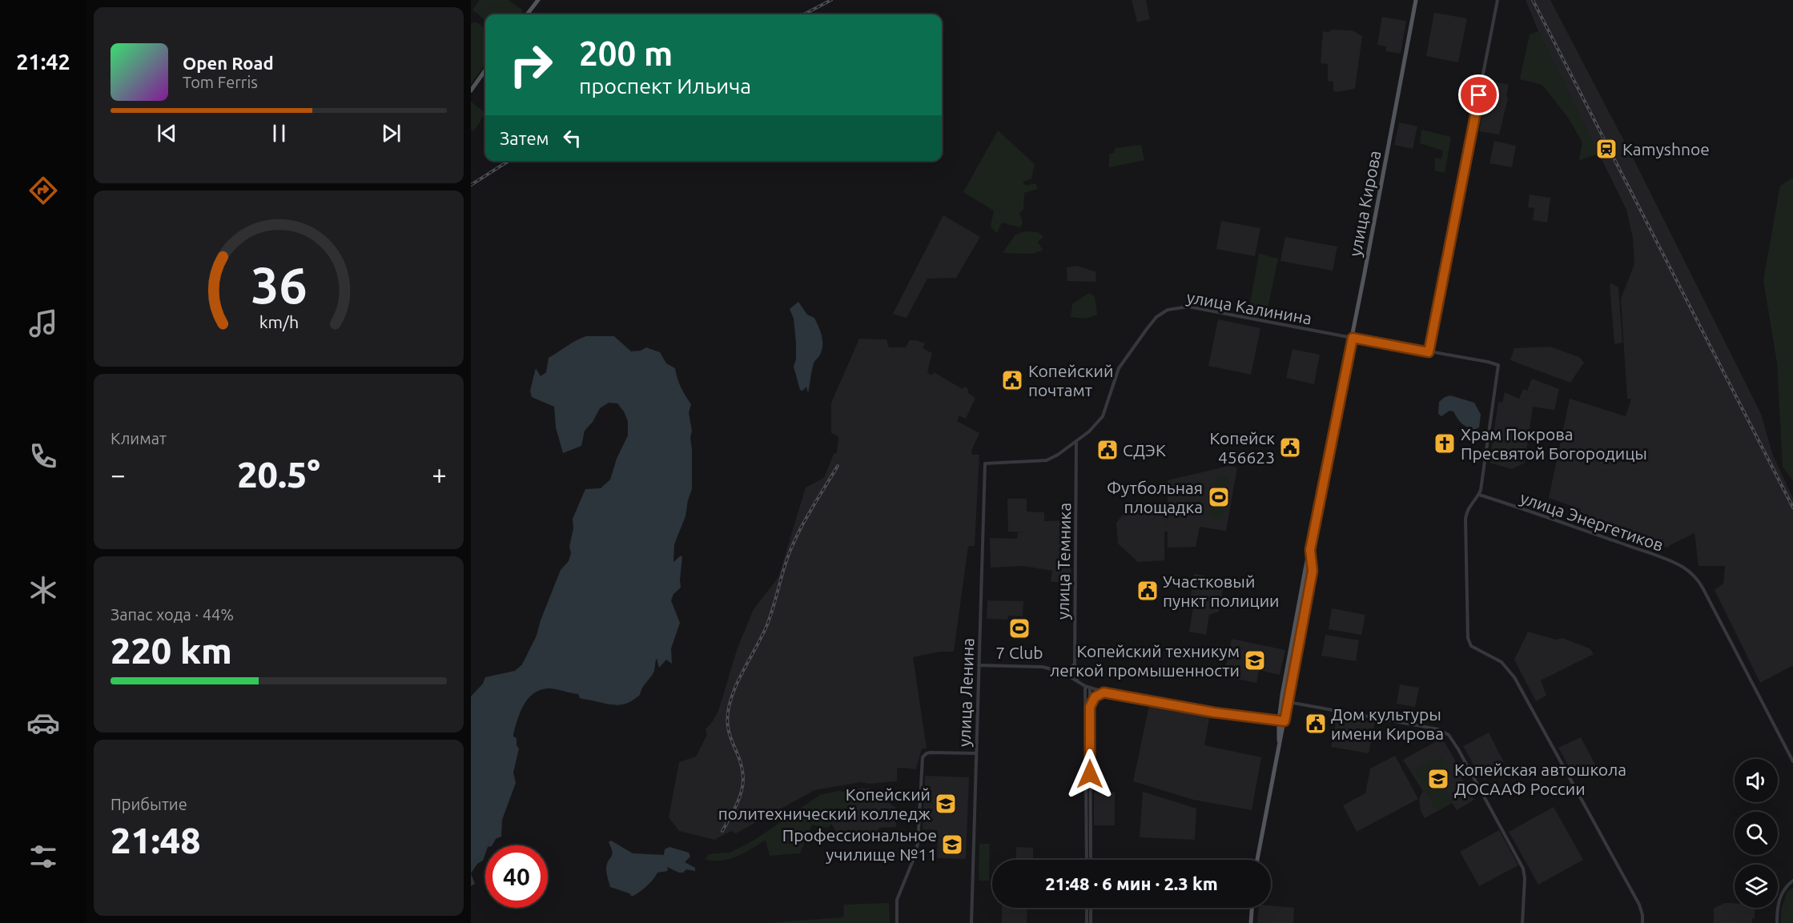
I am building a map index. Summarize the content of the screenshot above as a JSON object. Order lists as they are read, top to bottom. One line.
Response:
{"streets":{"main road":["улица Кирова"],"street":["улица Калинина","улица Энергетиков","улица Темника","улица Ленина"]},"crossings":[["улица Кирова","улица Калинина"],["улица Калинина","улица Энергетиков"],["улица Калинина","улица Темника"],["улица Калинина","улица Ленина"]],"places":{"station":["Kamyshnoe"],"public building":["Копейский почтамт","Копейск 456623","СДЭК","Участковый пункт полиции","Дом культуры имени Кирова"],"church":["Храм Покрова Пресвятой Богородицы"],"sports":["Футбольная площадка","7 Club"],"school or university":["Копейский техникум легкой промышенности","Копейская автошкола ДОСААФ России","Копейский политехнический колледж","Профессиональное училище №11"]},"page":{"tabs":"21:42","turn":["200 m","проспект Ильича"],"song":["Open Road","Tom Ferris"],"then":"Затем","tile":["Климат",["Запас хода · 44%","220 km"],["Прибытие","21:48"]],"heat":["−","20.5°","+"],"limit":"40","trip":"21:48 · 6 мин · 2.3 km","gauge":["36","km/h"]}}
